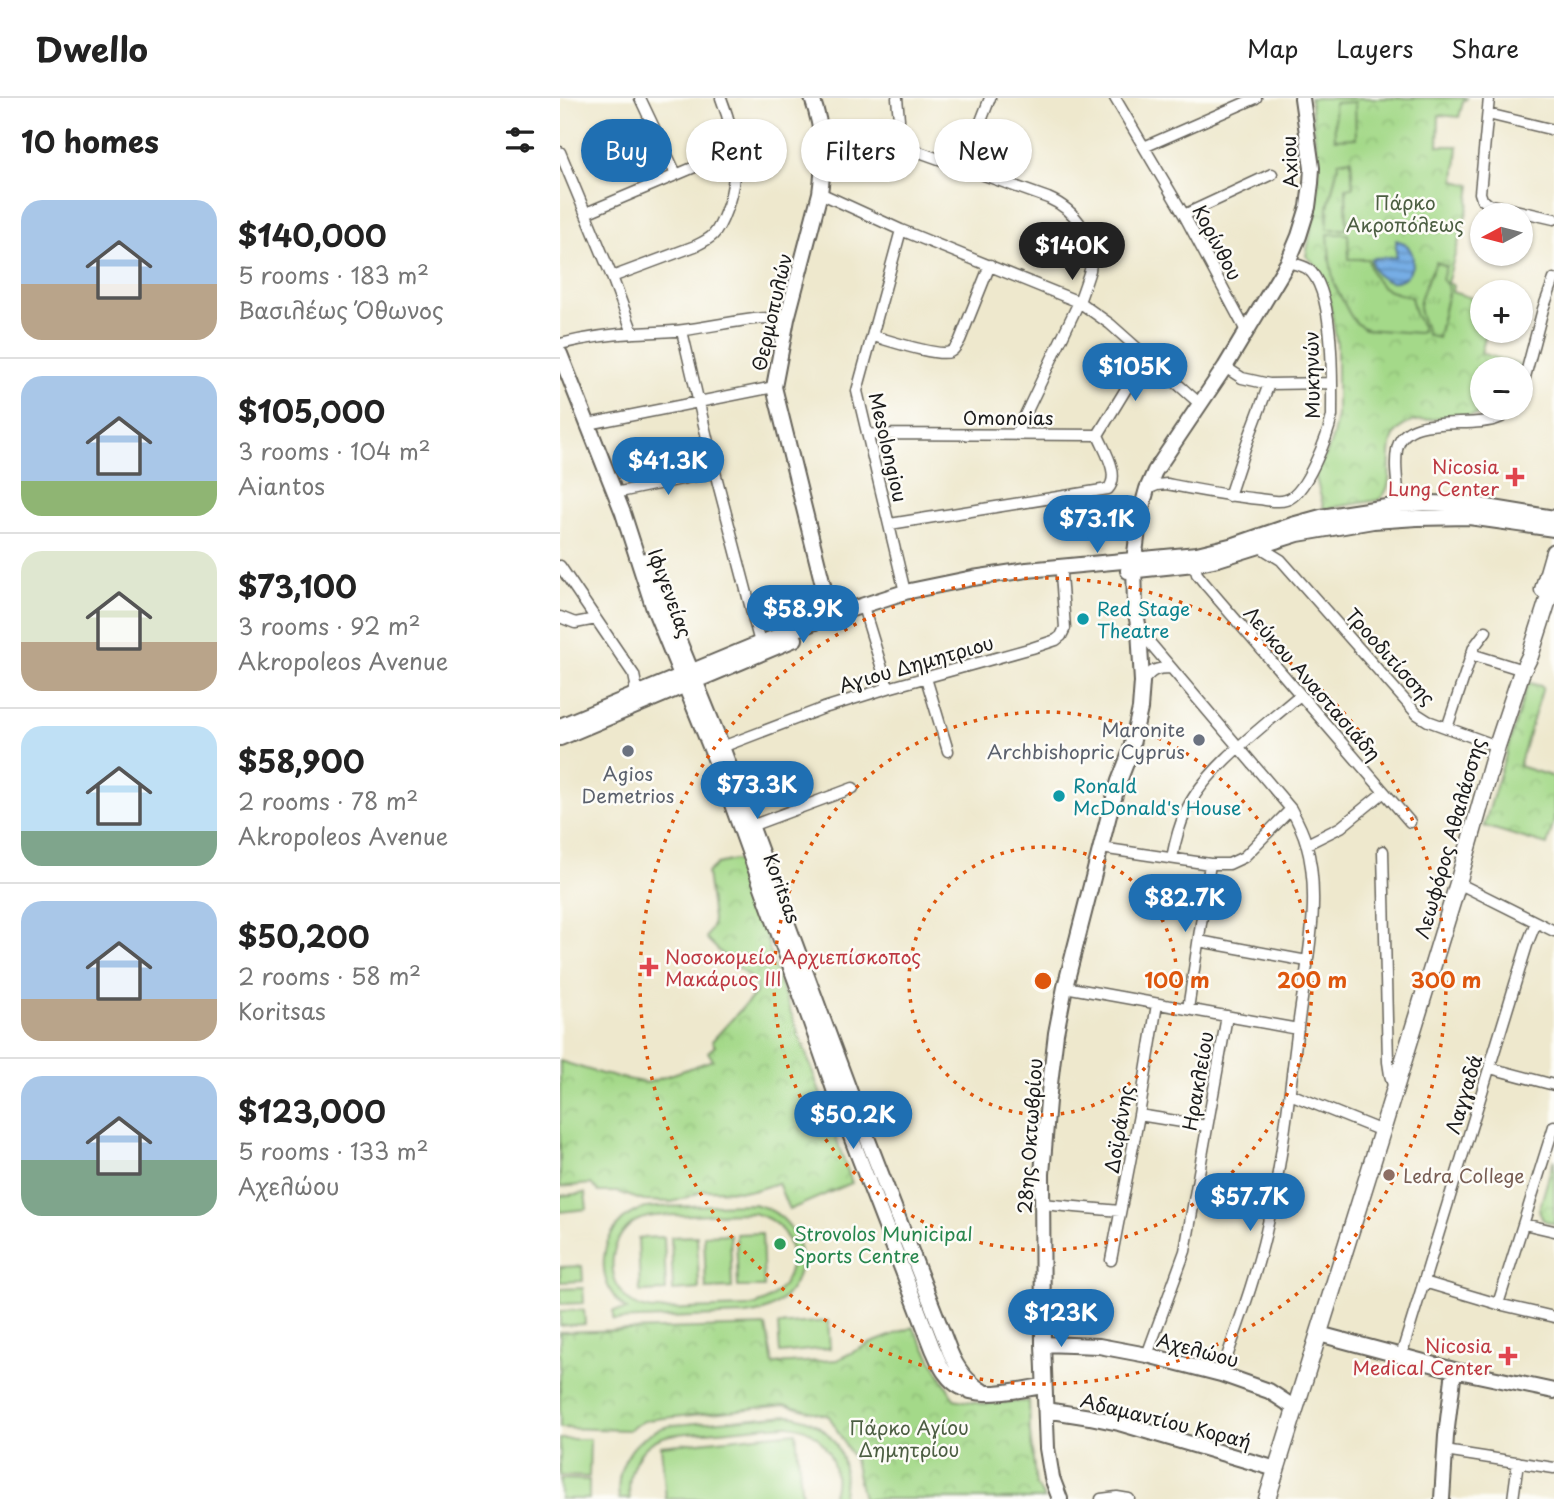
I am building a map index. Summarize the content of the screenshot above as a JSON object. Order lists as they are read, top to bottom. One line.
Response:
{"streets":{"main road":["Λεωφόρος Αθαλάσσης"],"street":["Axiou","Κορίνθου","Θερμοπυλών","Μυκηνών","Omonoias","Mesolongiou","Ιφιγενείας","Τροοδιτίσσης","Αγιου Δημητριου","Λεύκου Αναστασιάδη","Koritsas","Ηρακλείου","Λαγγαδά","Δοϊράνης","28ης Οκτωβρίου","Αχελώου","Αδαμαντίου Κοραή"]},"crossings":[["Axiou","Κορίνθου"],["Axiou","Μυκηνών"],["Axiou","28ης Οκτωβρίου"],["Omonoias","Mesolongiou"],["Ιφιγενείας","Koritsas"],["Τροοδιτίσσης","Λεωφόρος Αθαλάσσης"],["Αγιου Δημητριου","Koritsas"],["Λεωφόρος Αθαλάσσης","Αχελώου"],["Λεωφόρος Αθαλάσσης","Αδαμαντίου Κοραή"],["Koritsas","28ης Οκτωβρίου"],["Ηρακλείου","Αχελώου"],["28ης Οκτωβρίου","Αχελώου"],["28ης Οκτωβρίου","Αδαμαντίου Κοραή"]],"parks":["Πάρκο Ακροπόλεως","Πάρκο Αγίου Δημητρίου"],"places":{"health":["Nicosia Lung Center","Νοσοκομείο Αρχιεπίσκοπος Μακάριος ΙΙΙ","Nicosia Medical Center"],"other":["Red Stage Theatre","Maronite Archbishopric Cyprus","Agios Demetrios","Ronald McDonald's House","Ledra College","Strovolos Municipal Sports Centre"]},"north":"left","page":{"header":"Dwello","nav":["Map","Layers","Share"],"heading":"10 homes","chip":["Buy","Rent","Filters","New"],"list":[{"name":"$140,000","note":"5 rooms · 183 m² · Βασιλέως Όθωνος"},{"name":"$105,000","note":"3 rooms · 104 m² · Aiantos"},{"name":"$73,100","note":"3 rooms · 92 m² · Akropoleos Avenue"},{"name":"$58,900","note":"2 rooms · 78 m² · Akropoleos Avenue"},{"name":"$50,200","note":"2 rooms · 58 m² · Koritsas"},{"name":"$123,000","note":"5 rooms · 133 m² · Αχελώου"}],"map_buttons":["+","−"],"price":["$140K","$105K","$41.3K","$73.1K","$58.9K","$73.3K","$82.7K","$50.2K","$57.7K","$123K"]},"rings":["100 m","200 m","300 m"]}
